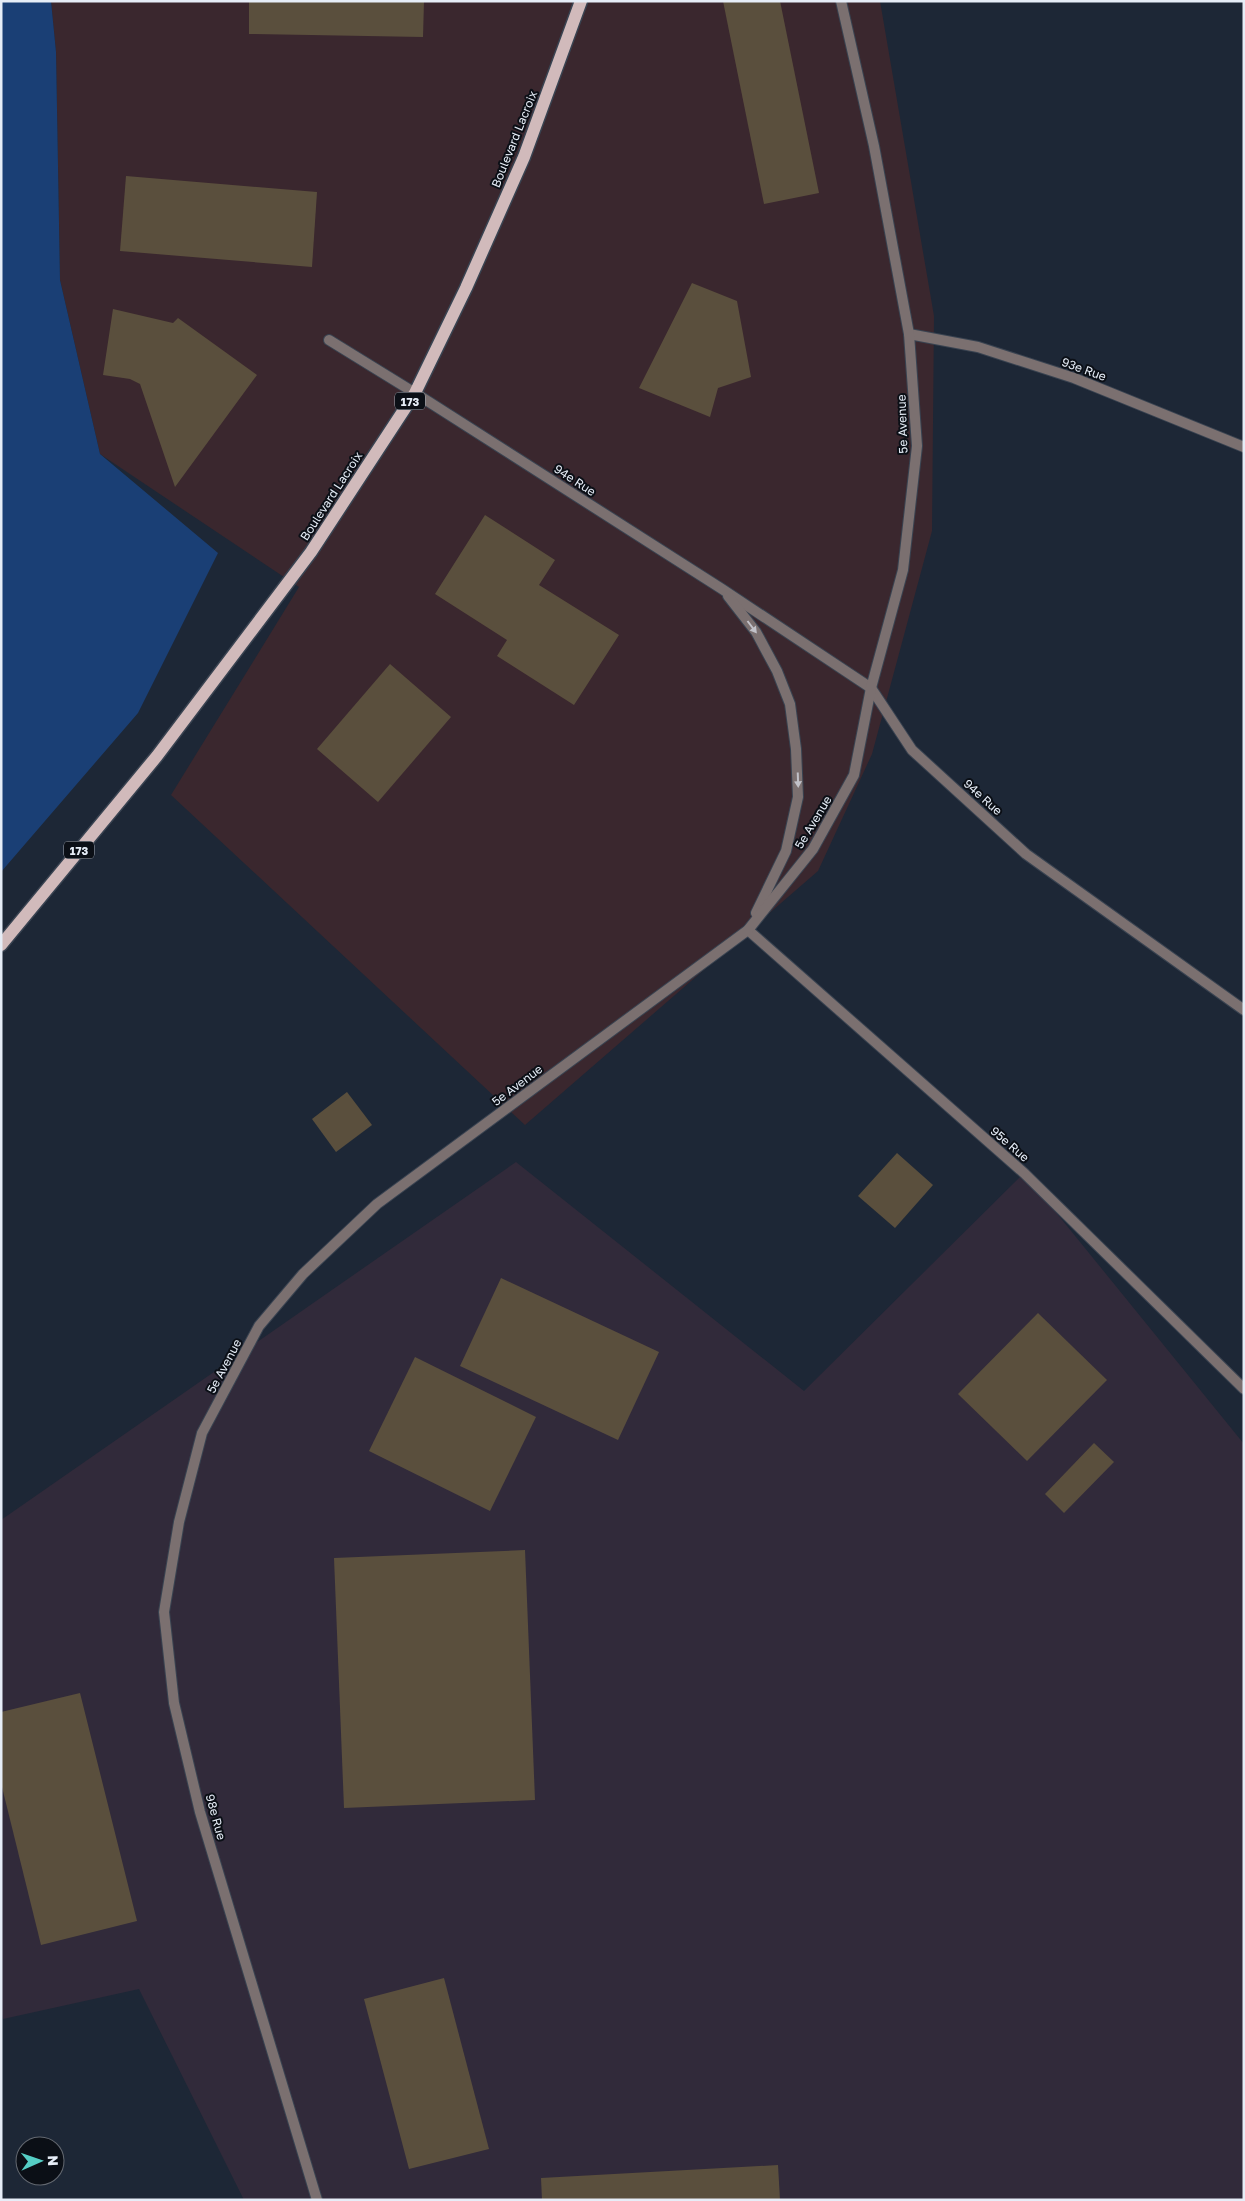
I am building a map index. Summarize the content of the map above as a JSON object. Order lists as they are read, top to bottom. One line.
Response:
{"streets":{"main road":["Boulevard Lacroix","173"],"street":["93e Rue","5e Avenue","94e Rue","95e Rue","98e Rue"]},"crossings":[["Boulevard Lacroix","94e Rue"],["93e Rue","5e Avenue"],["5e Avenue","94e Rue"],["5e Avenue","95e Rue"],["5e Avenue","98e Rue"],["94e Rue","95e Rue"]],"north":"right"}
